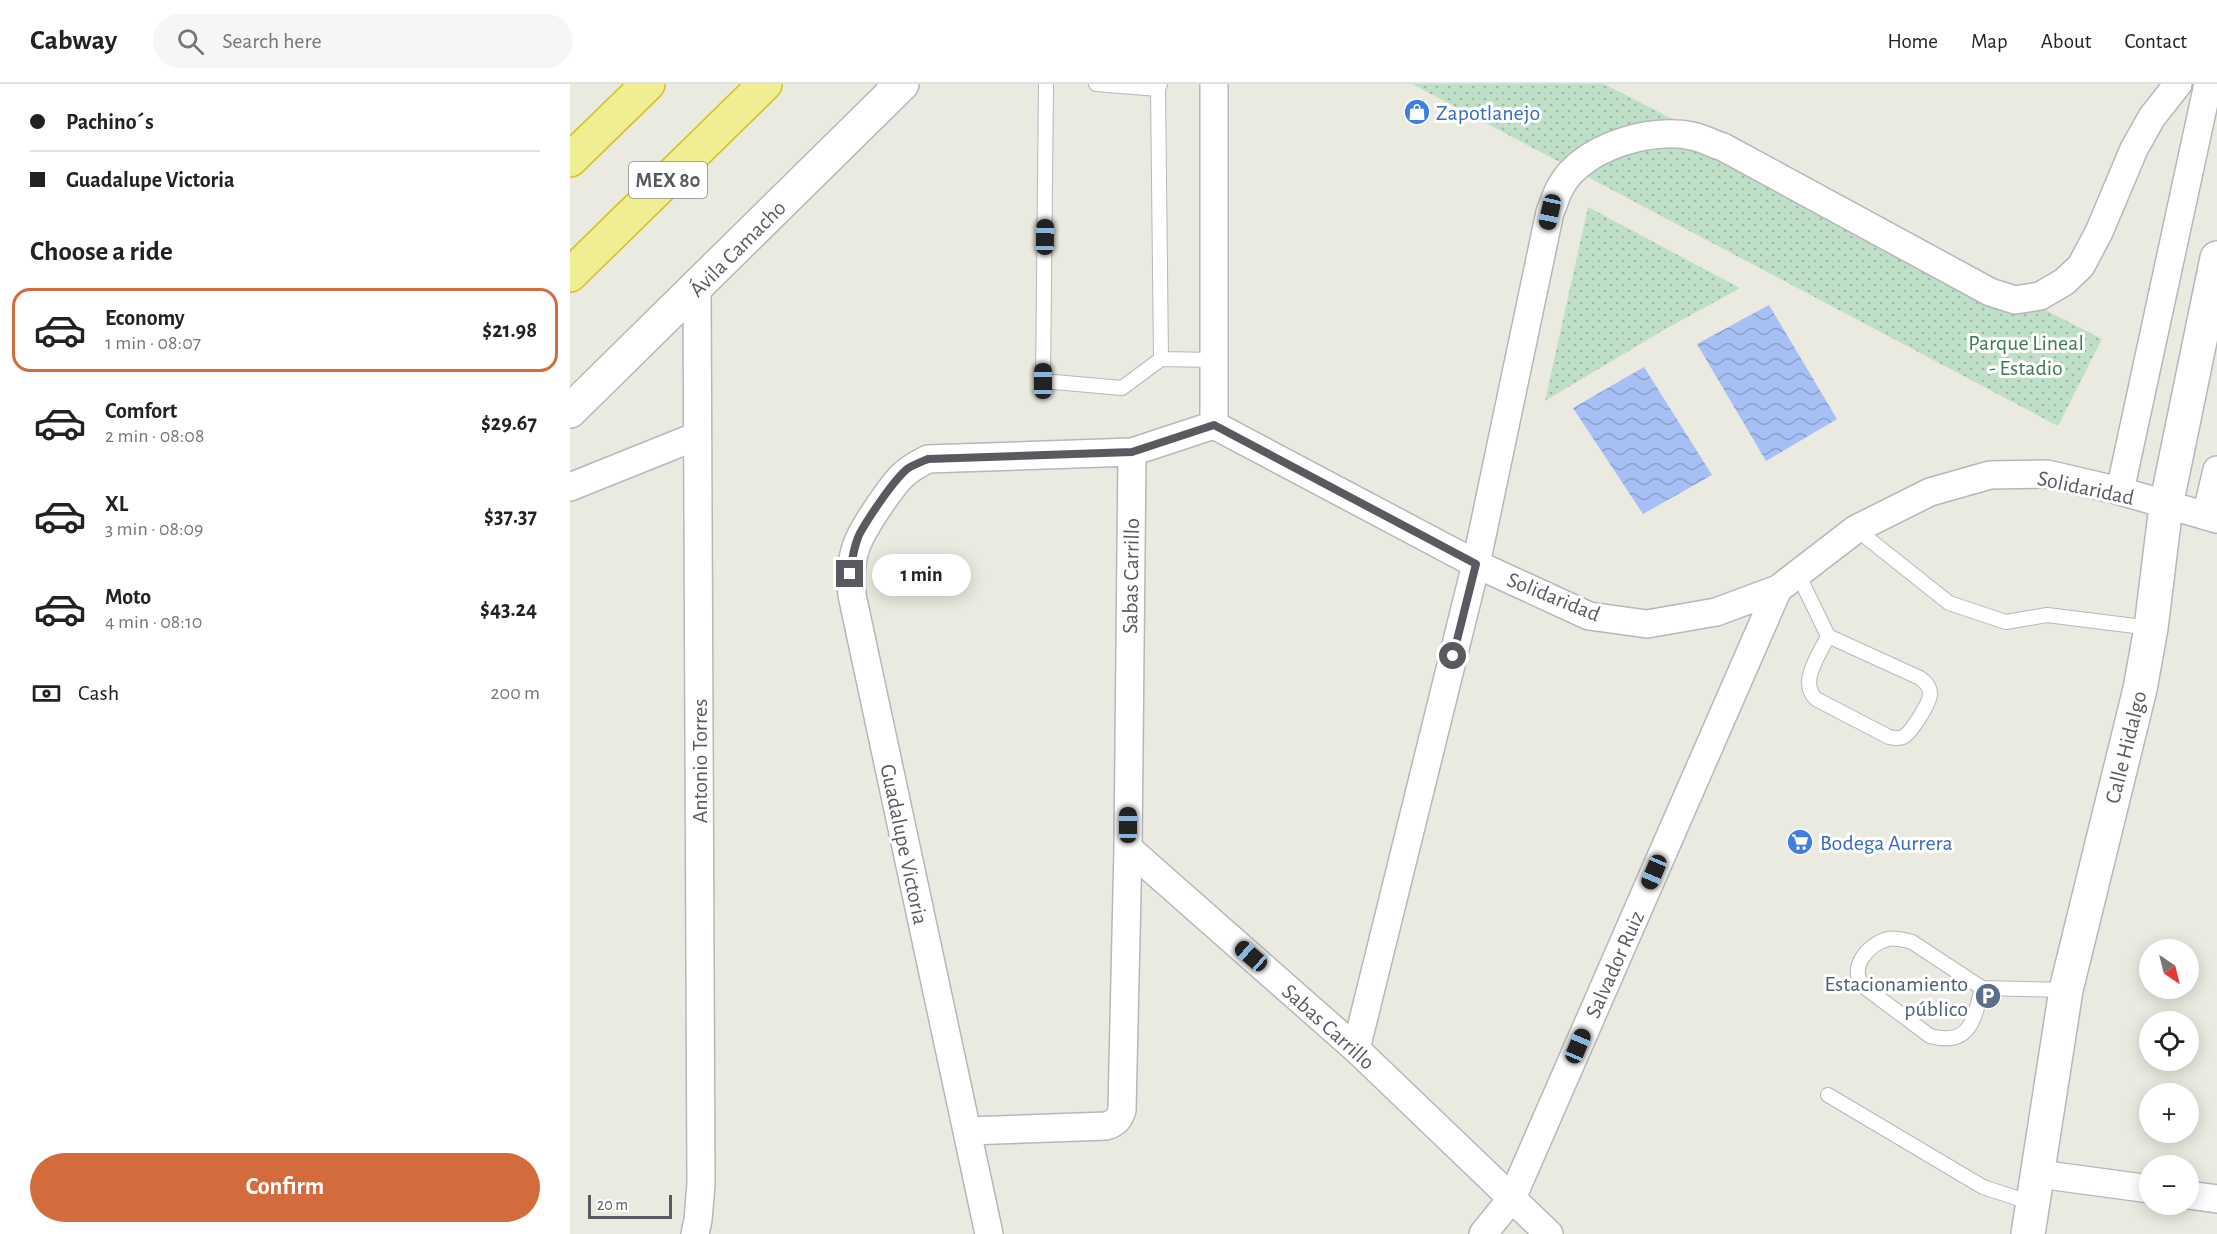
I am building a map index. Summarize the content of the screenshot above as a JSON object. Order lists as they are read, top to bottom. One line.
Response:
{"streets":{"highway":["MEX 80"],"main road":["Ávila Camacho","Calle Hidalgo"],"street":["Solidaridad","Sabas Carrillo","Antonio Torres","Guadalupe Victoria","Salvador Ruiz"]},"crossings":[["Ávila Camacho","Antonio Torres"],["Solidaridad","Calle Hidalgo"],["Solidaridad","Salvador Ruiz"],["Sabas Carrillo","Guadalupe Victoria"],["Sabas Carrillo","Salvador Ruiz"]],"parks":["Parque Lineal - Estadio"],"places":{"shop":["Zapotlanejo"],"supermarket":["Bodega Aurrera"],"parking":["Estacionamiento público"]},"scale_bar":"20 m","north":"bottom right","page":{"header":"Cabway","search":"Search here","nav":["Home","Map","About","Contact"],"banner":["Pachino´s","Guadalupe Victoria"],"heading":"Choose a ride","list":[{"name":"Economy","note":"1 min · 08:07","value":"$21.98"},{"name":"Comfort","note":"2 min · 08:08","value":"$29.67"},{"name":"XL","note":"3 min · 08:09","value":"$37.37"},{"name":"Moto","note":"4 min · 08:10","value":"$43.24"}],"bubble":"1 min","pay":["Cash","200 m"],"map_buttons":["+","−"],"buttons":"Confirm","scale":"20 m"}}
